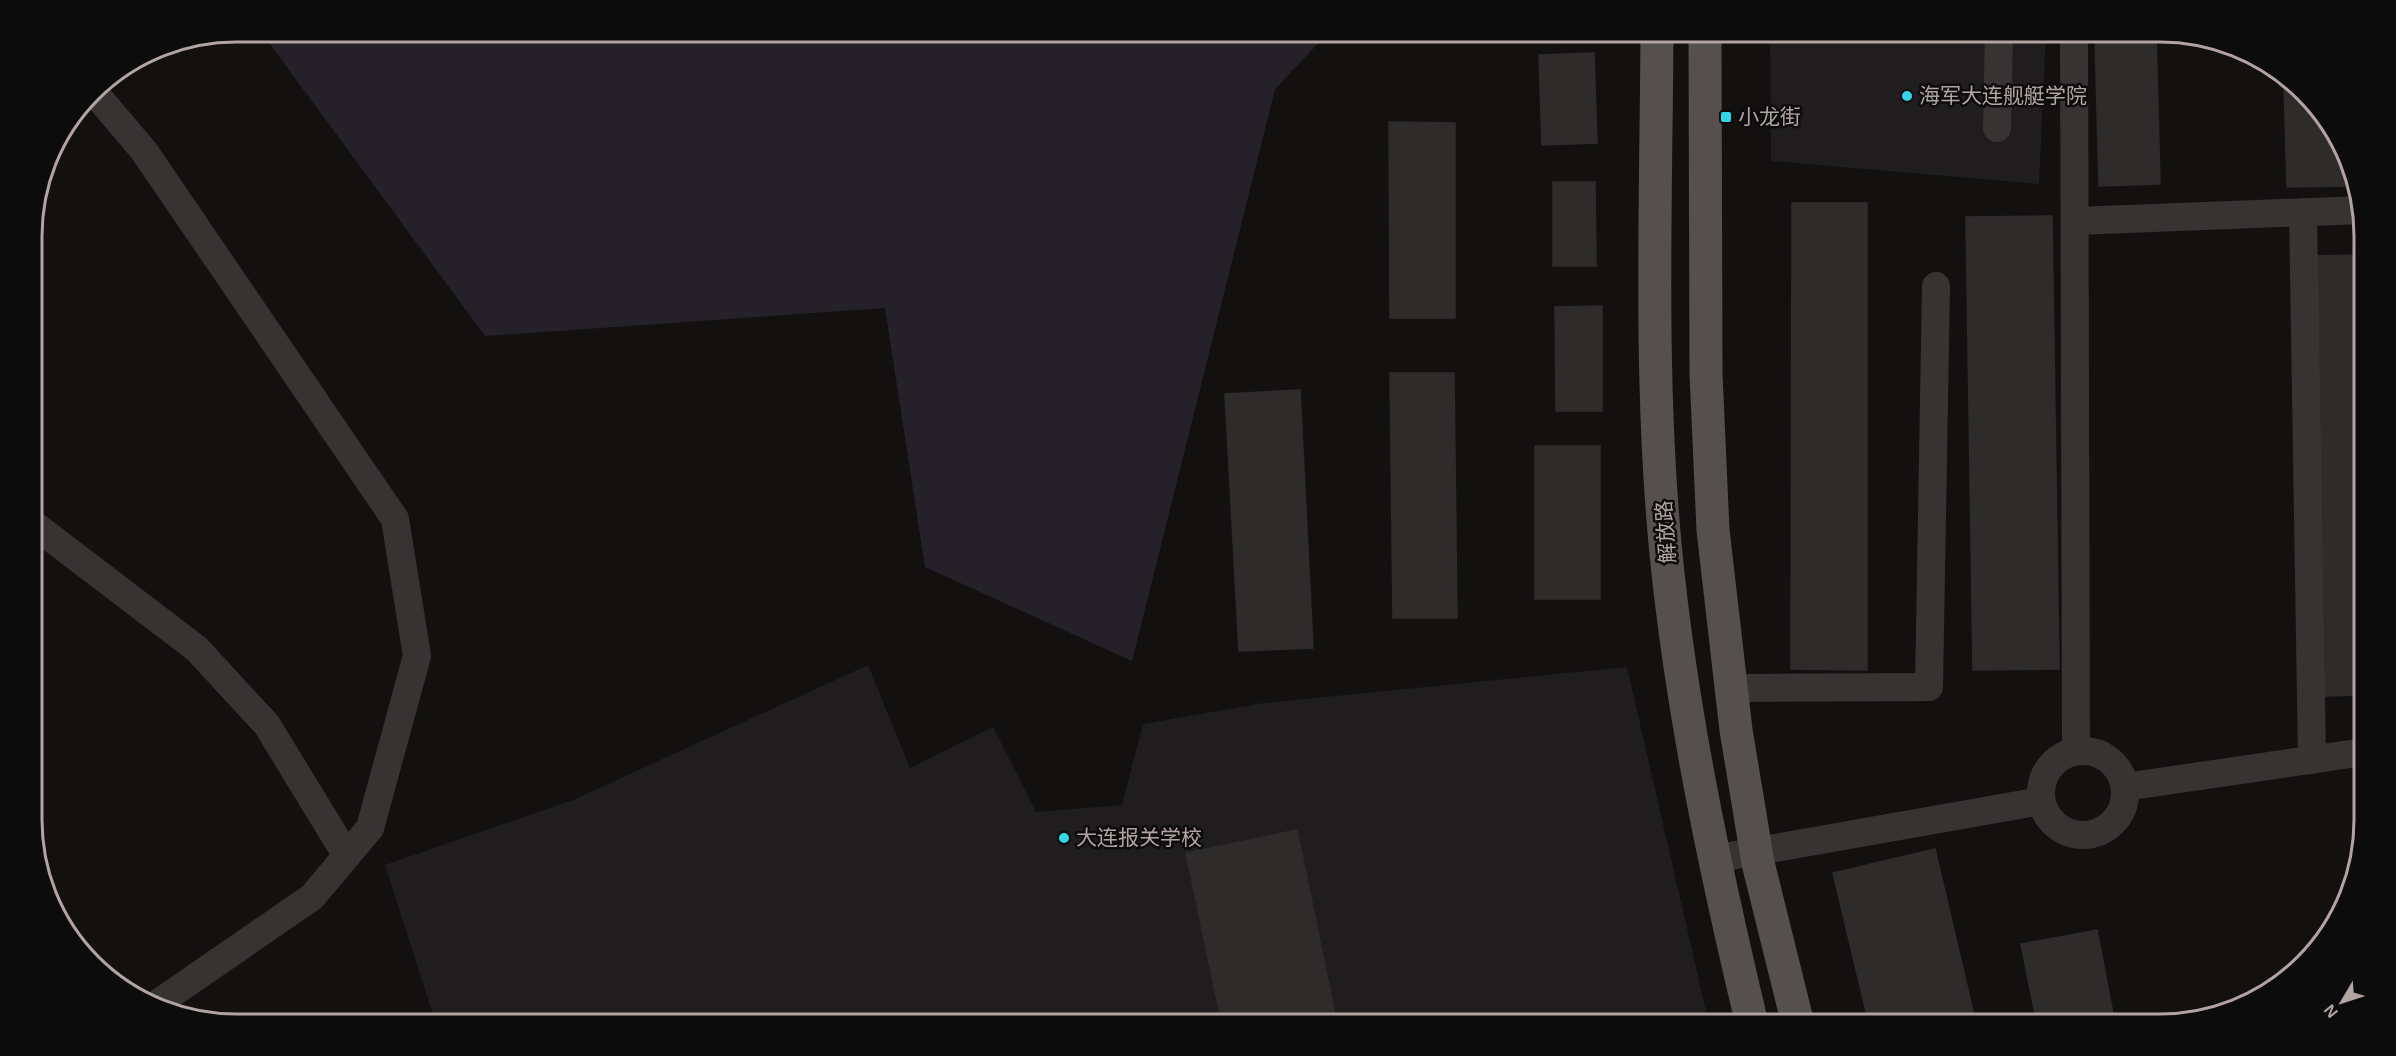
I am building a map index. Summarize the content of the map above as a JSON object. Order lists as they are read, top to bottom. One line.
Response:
{"streets":{"main road":["解放路"]},"places":{"other":["海军大连舰艇学院","大连报关学校"],"transit":["小龙街"]},"north":"bottom left"}
